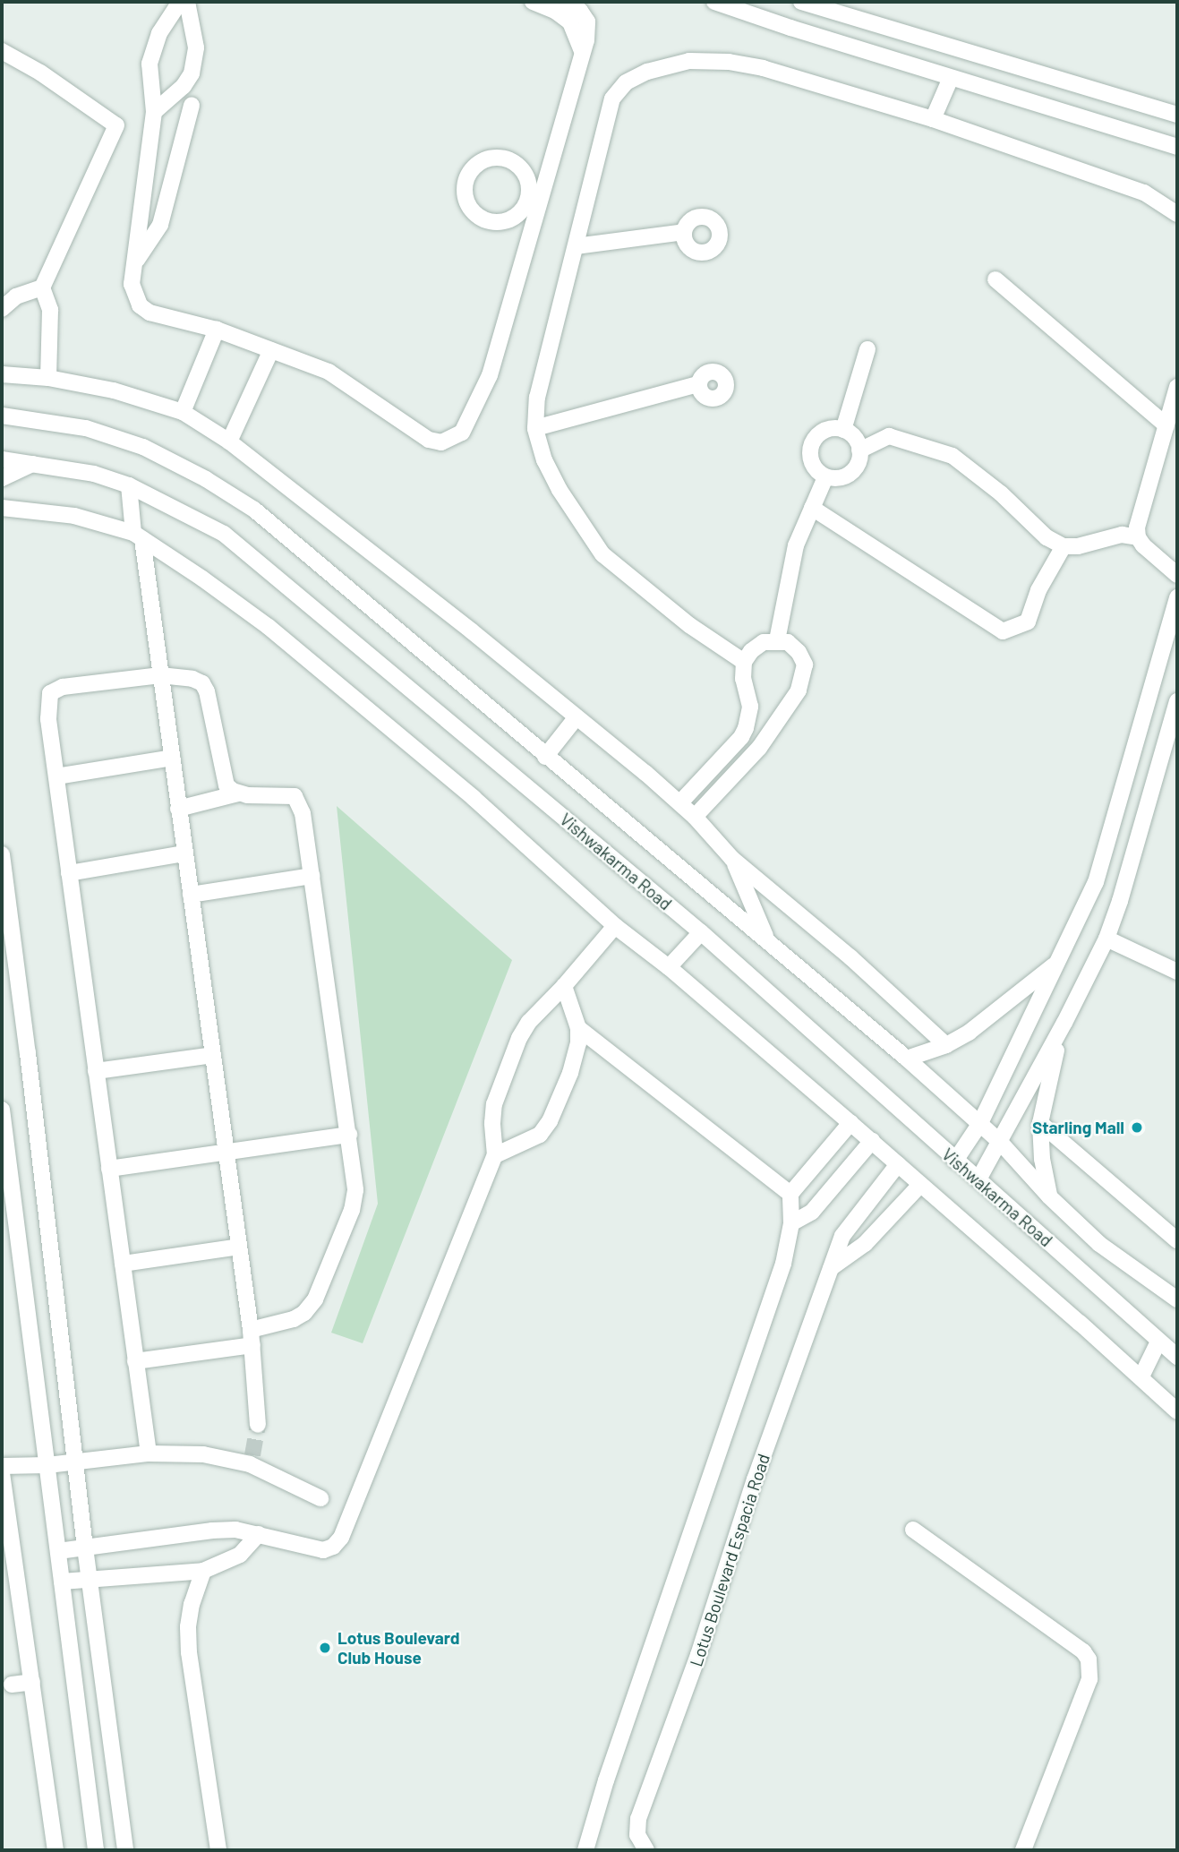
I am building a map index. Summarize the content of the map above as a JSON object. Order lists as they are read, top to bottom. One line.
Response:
{"streets":{"street":["Vishwakarma Road","Lotus Boulevard Espacia Road"]},"places":["Starling Mall","Lotus Boulevard Club House"]}
